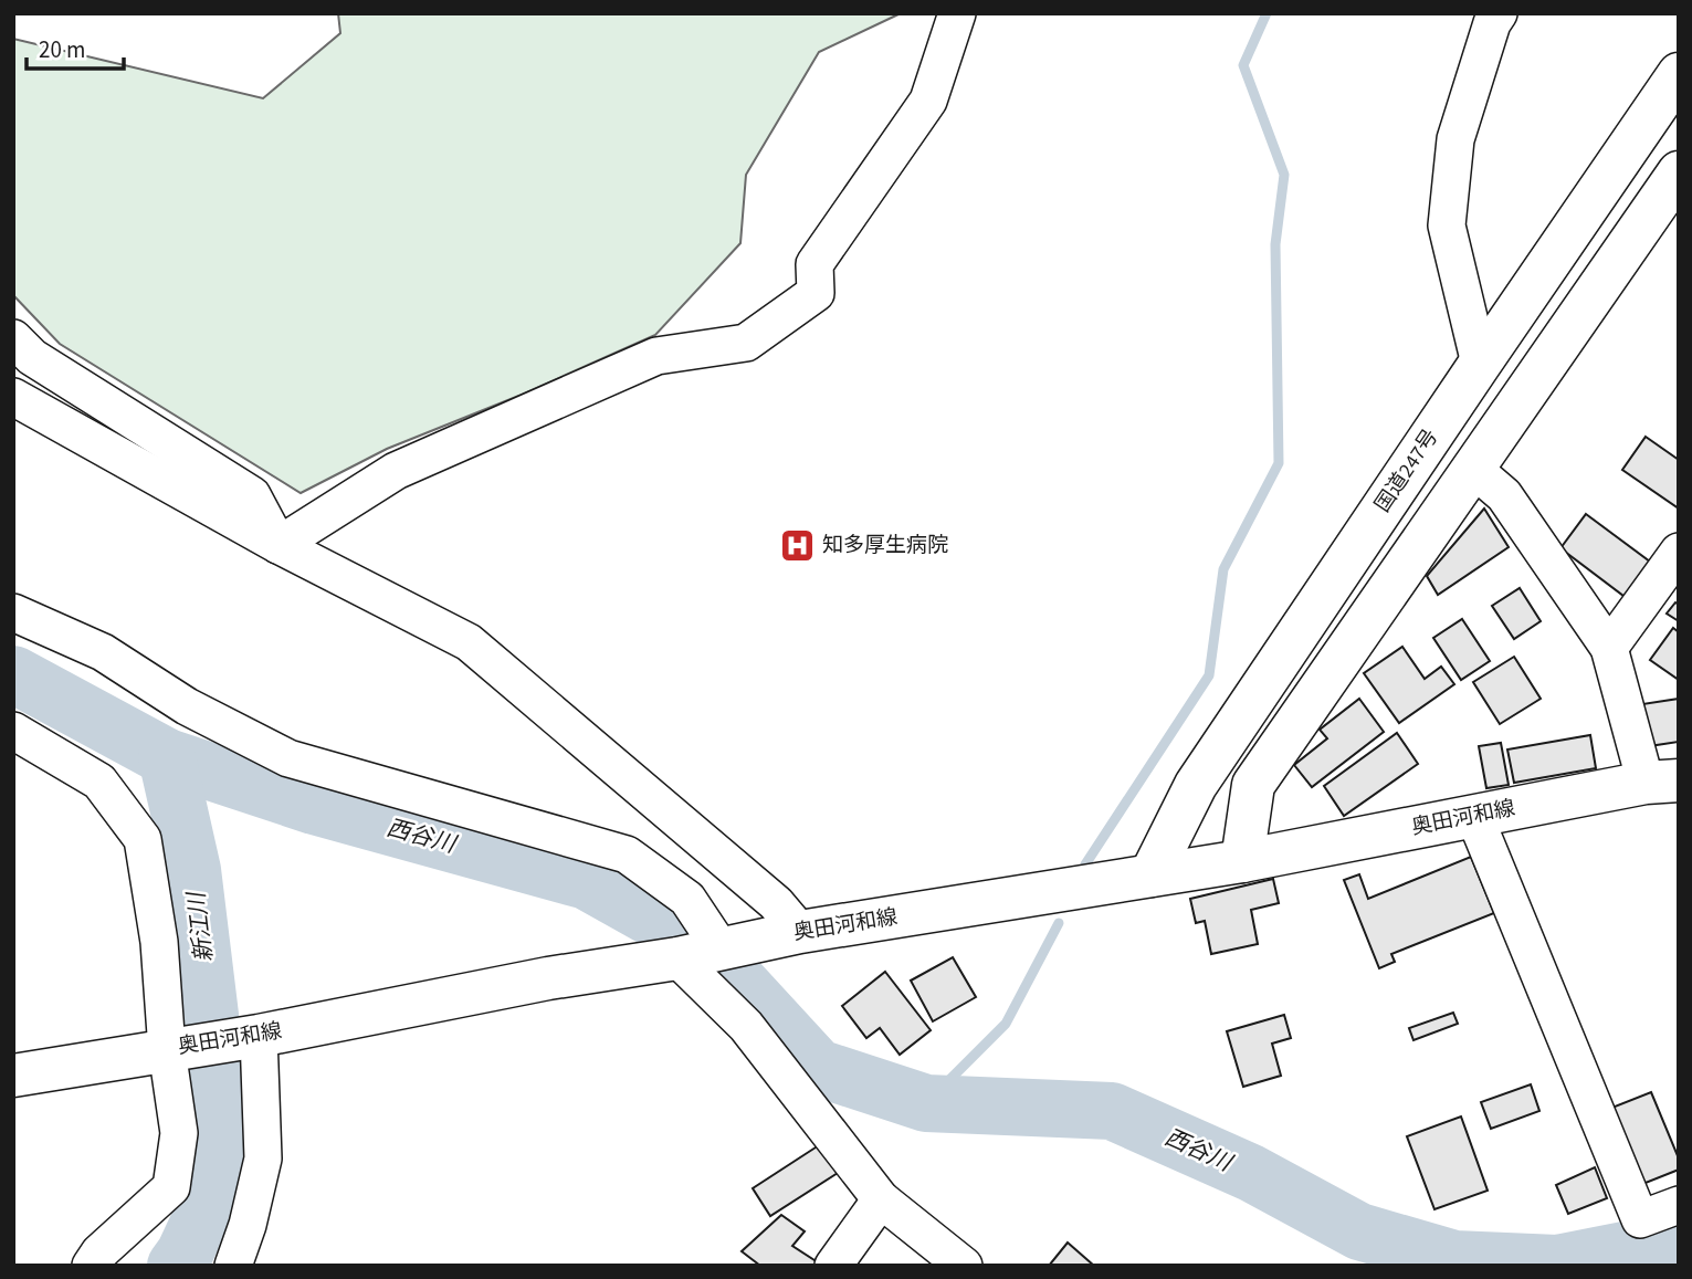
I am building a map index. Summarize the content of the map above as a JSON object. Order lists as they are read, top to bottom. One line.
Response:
{"streets":{"main road":["国道247号","奥田河和線"]},"crossings":[["国道247号","奥田河和線"]],"water":["西谷川","新江川"],"places":{"hospital":["知多厚生病院"]},"scale_bar":"20 m"}
